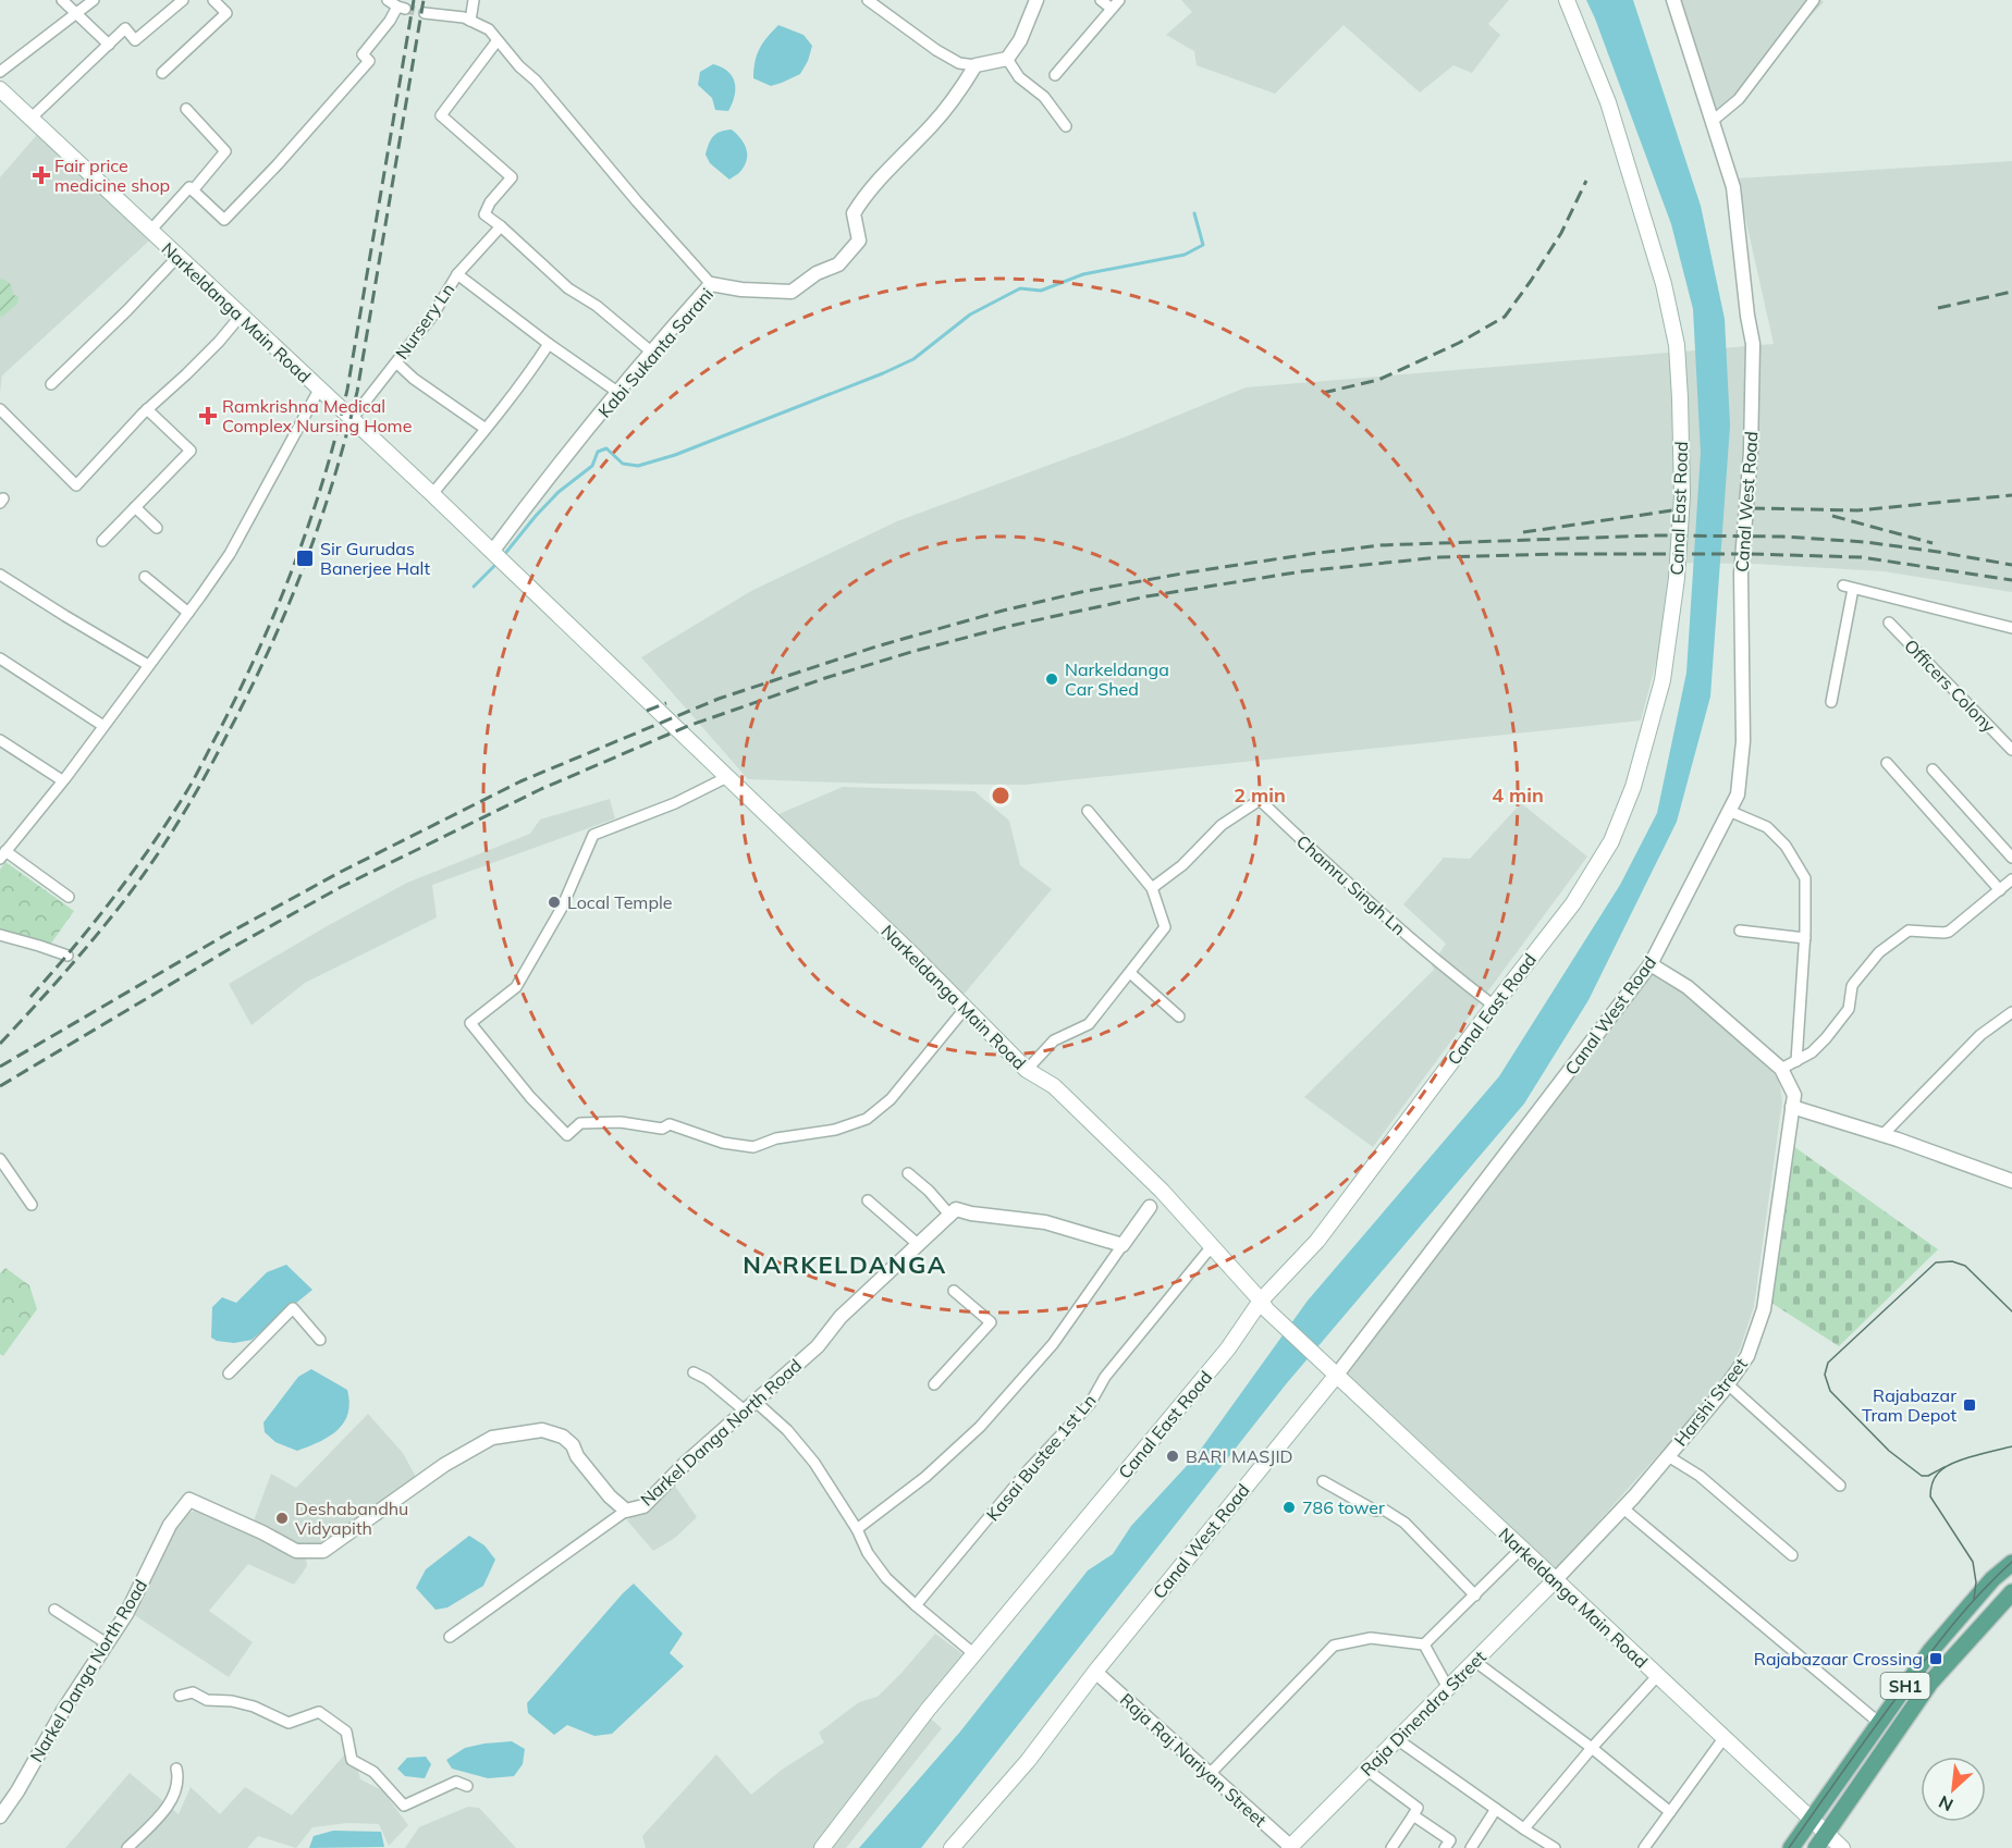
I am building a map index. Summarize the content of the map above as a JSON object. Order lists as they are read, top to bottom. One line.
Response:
{"streets":{"main road":["Narkeldanga Main Road","Canal West Road","Canal East Road","SH1","Raja Dinendra Street"],"street":["Nursery Ln","Kabi Sukanta Sarani","Officers Colony","Chamru Singh Ln","Harshi Street","Narkel Danga North Road","Kasai Bustee 1st Ln","Raja Raj Nariyan Street"]},"crossings":[["Narkeldanga Main Road","Nursery Ln"],["Narkeldanga Main Road","Kabi Sukanta Sarani"],["Narkeldanga Main Road","Canal West Road"],["Narkeldanga Main Road","Canal East Road"],["Narkeldanga Main Road","Harshi Street"],["Narkeldanga Main Road","Kasai Bustee 1st Ln"],["Narkeldanga Main Road","SH1"],["Narkeldanga Main Road","Raja Dinendra Street"],["Canal West Road","Raja Raj Nariyan Street"],["Canal East Road","Chamru Singh Ln"],["Harshi Street","Raja Dinendra Street"],["Raja Dinendra Street","Raja Raj Nariyan Street"]],"districts":["NARKELDANGA"],"places":{"health":["Fair price medicine shop","Ramkrishna Medical Complex Nursing Home"],"transit":["Sir Gurudas Banerjee Halt","Rajabazar Tram Depot","Rajabazaar Crossing"],"other":["Narkeldanga Car Shed","Local Temple","BARI MASJID","786 tower","Deshabandhu Vidyapith"]},"north":"bottom left","rings":["2 min","4 min"]}
